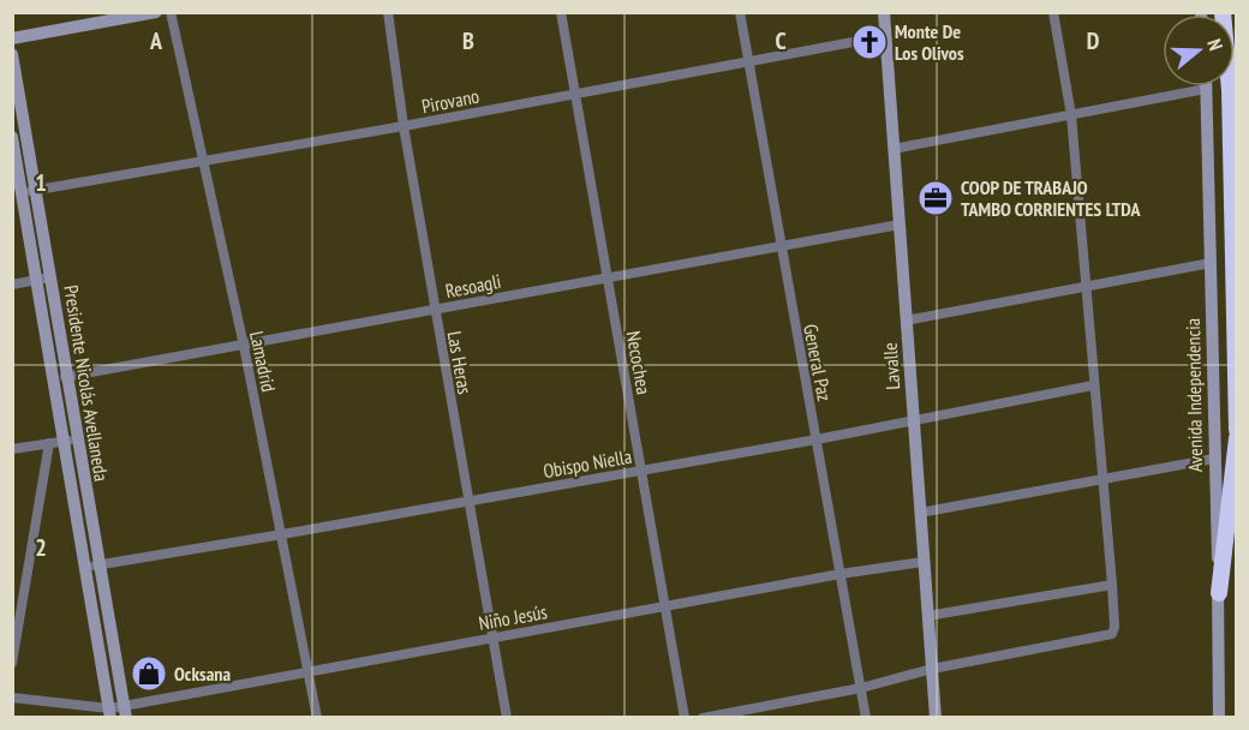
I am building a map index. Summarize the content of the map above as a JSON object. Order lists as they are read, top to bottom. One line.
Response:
{"streets":{"main road":["Lavalle","Presidente Nicolás Avellaneda","Avenida Independencia"],"street":["Pirovano","Resoagli","Lamadrid","Las Heras","Necochea","General Paz","Obispo Niella","Niño Jesús"]},"crossings":[["Pirovano","Lamadrid"],["Pirovano","Las Heras"],["Pirovano","Necochea"],["Pirovano","General Paz"],["Pirovano","Lavalle"],["Pirovano","Presidente Nicolás Avellaneda"],["Resoagli","Lamadrid"],["Resoagli","Las Heras"],["Resoagli","Necochea"],["Resoagli","General Paz"],["Resoagli","Lavalle"],["Resoagli","Presidente Nicolás Avellaneda"],["Lamadrid","Obispo Niella"],["Lamadrid","Niño Jesús"],["Las Heras","Obispo Niella"],["Las Heras","Niño Jesús"],["Necochea","Obispo Niella"],["Necochea","Niño Jesús"],["General Paz","Obispo Niella"],["General Paz","Niño Jesús"],["Lavalle","Obispo Niella"],["Lavalle","Niño Jesús"],["Presidente Nicolás Avellaneda","Obispo Niella"],["Presidente Nicolás Avellaneda","Niño Jesús"]],"places":{"church":["Monte De Los Olivos"],"office":["COOP DE TRABAJO TAMBO CORRIENTES LTDA"],"shop":["Ocksana"]},"north":"right","grid":{"columns":["A","B","C","D"],"rows":["1","2"]}}
